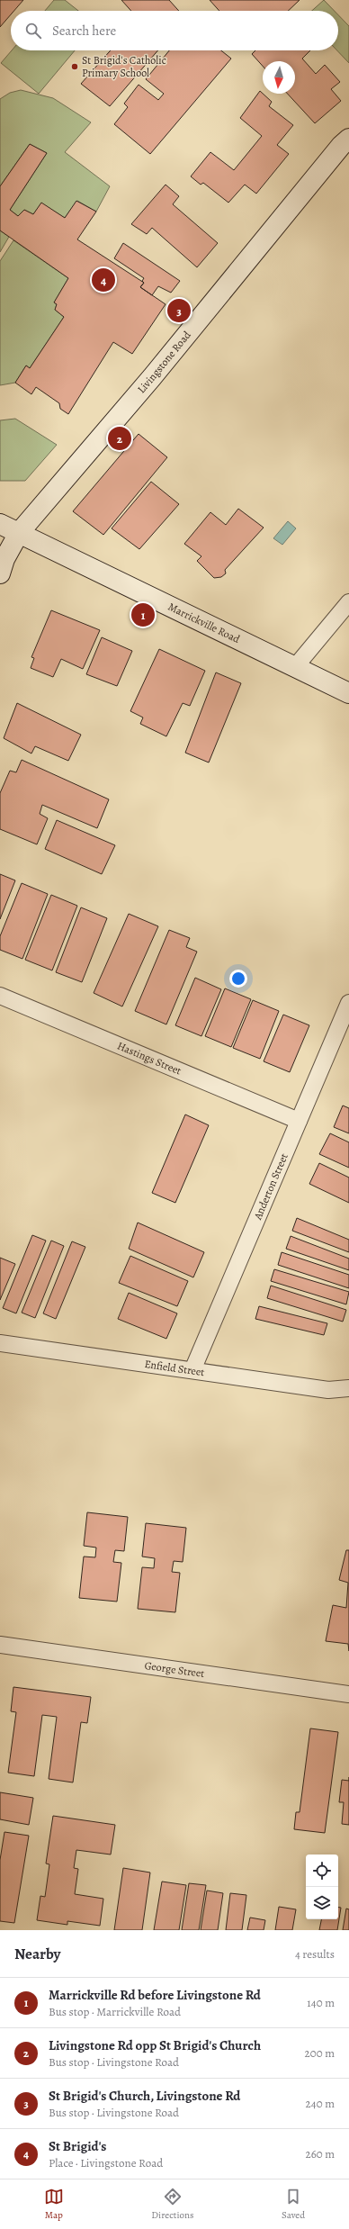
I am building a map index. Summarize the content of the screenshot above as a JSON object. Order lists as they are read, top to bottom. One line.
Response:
{"streets":{"street":["Livingstone Road","Marrickville Road","Hastings Street","Anderton Street","Enfield Street","George Street"]},"crossings":[["Livingstone Road","Marrickville Road"],["Hastings Street","Anderton Street"],["Anderton Street","Enfield Street"]],"places":["St Brigid's Catholic Primary School"],"north":"bottom","page":{"search":"Search here","pins":["4","3","2","1"],"heading":["Nearby","4 results"],"list":[{"mark":"1","name":"Marrickville Rd before Livingstone Rd","note":"Bus stop · Marrickville Road","value":"140 m"},{"mark":"2","name":"Livingstone Rd opp St Brigid's Church","note":"Bus stop · Livingstone Road","value":"200 m"},{"mark":"3","name":"St Brigid's Church, Livingstone Rd","note":"Bus stop · Livingstone Road","value":"240 m"},{"mark":"4","name":"St Brigid's","note":"Place · Livingstone Road","value":"260 m"}],"nav":["Map","Directions","Saved"]}}
